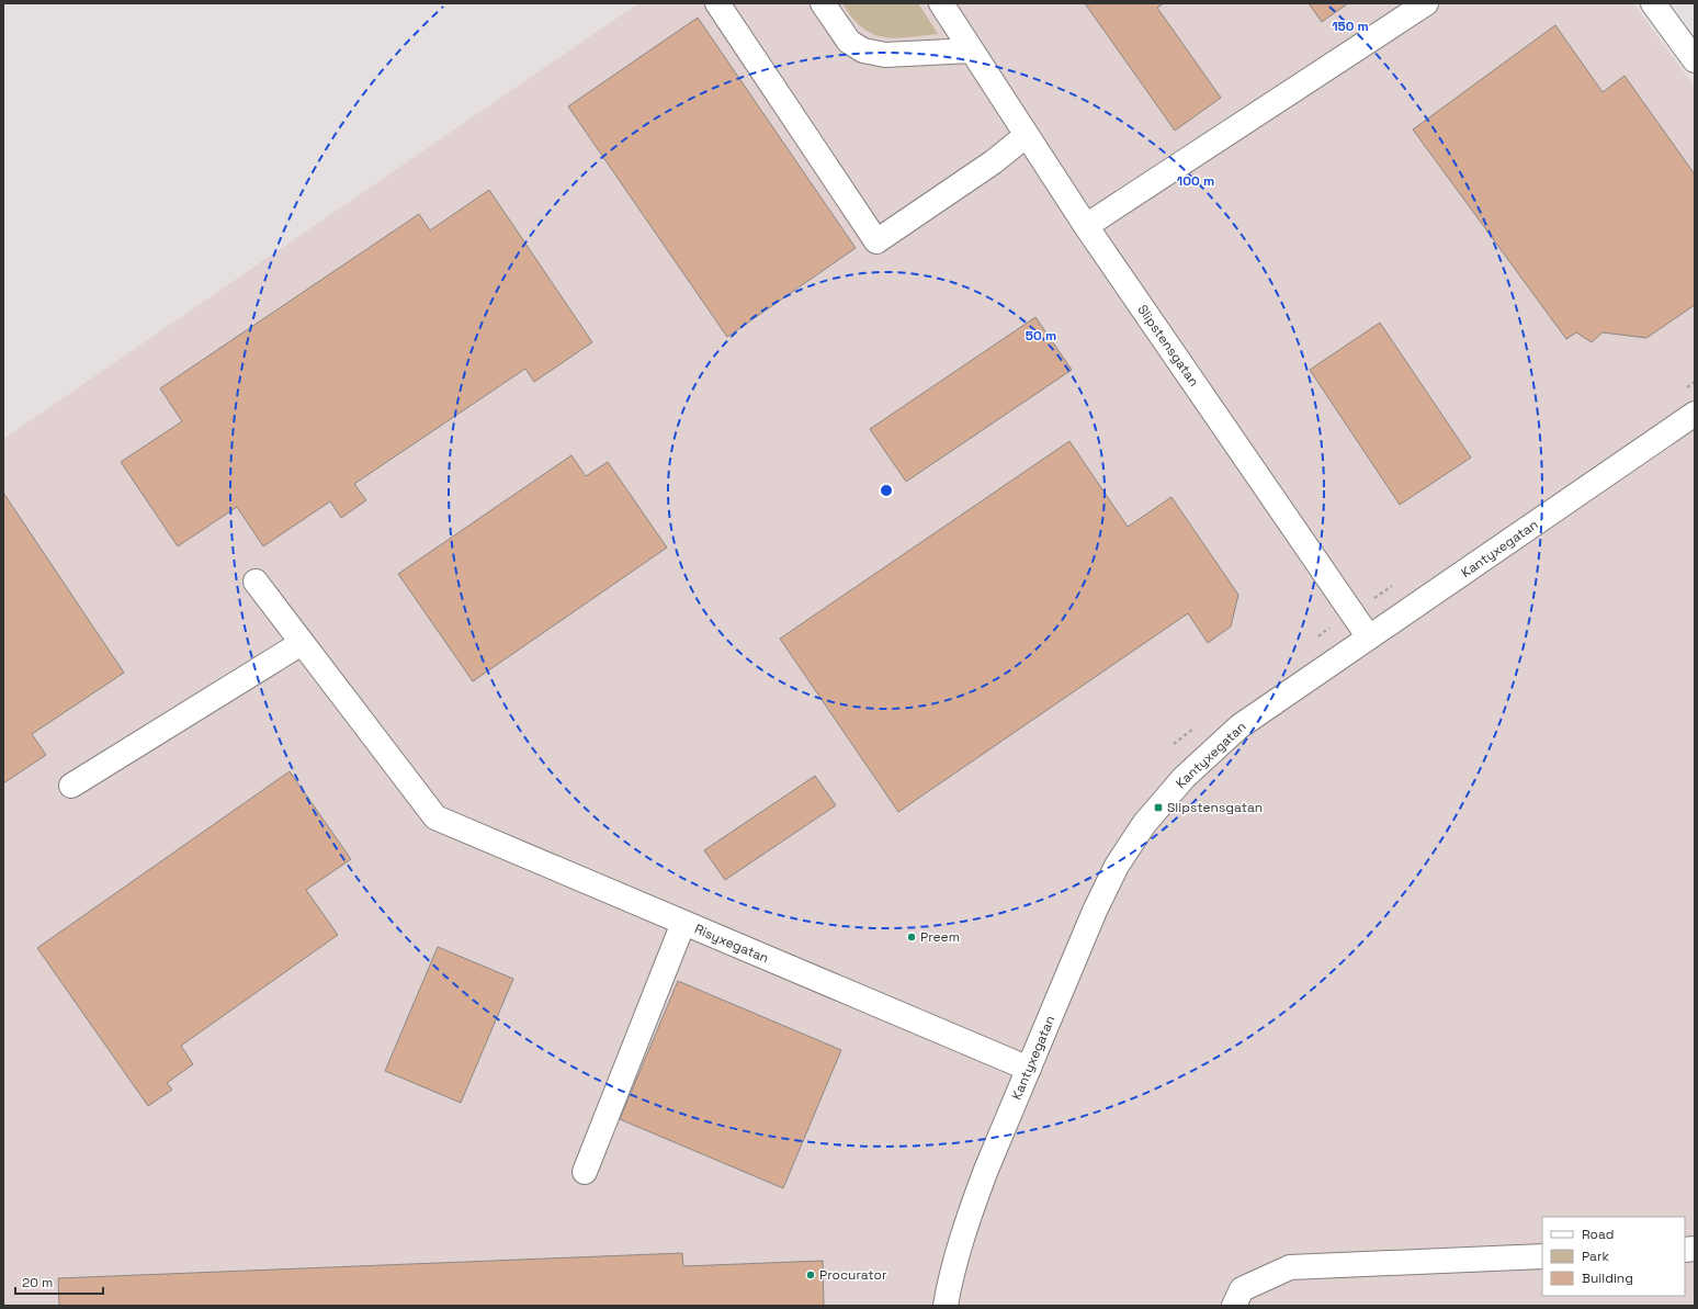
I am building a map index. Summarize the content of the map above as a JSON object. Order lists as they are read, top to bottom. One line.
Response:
{"streets":{"street":["Slipstensgatan","Kantyxegatan","Risyxegatan"]},"crossings":[["Slipstensgatan","Kantyxegatan"],["Kantyxegatan","Risyxegatan"]],"places":{"transit":["Slipstensgatan"],"other":["Preem","Procurator"]},"legend":["Road","Park","Building"],"scale_bar":"20 m","rings":["150 m","100 m","50 m"]}
